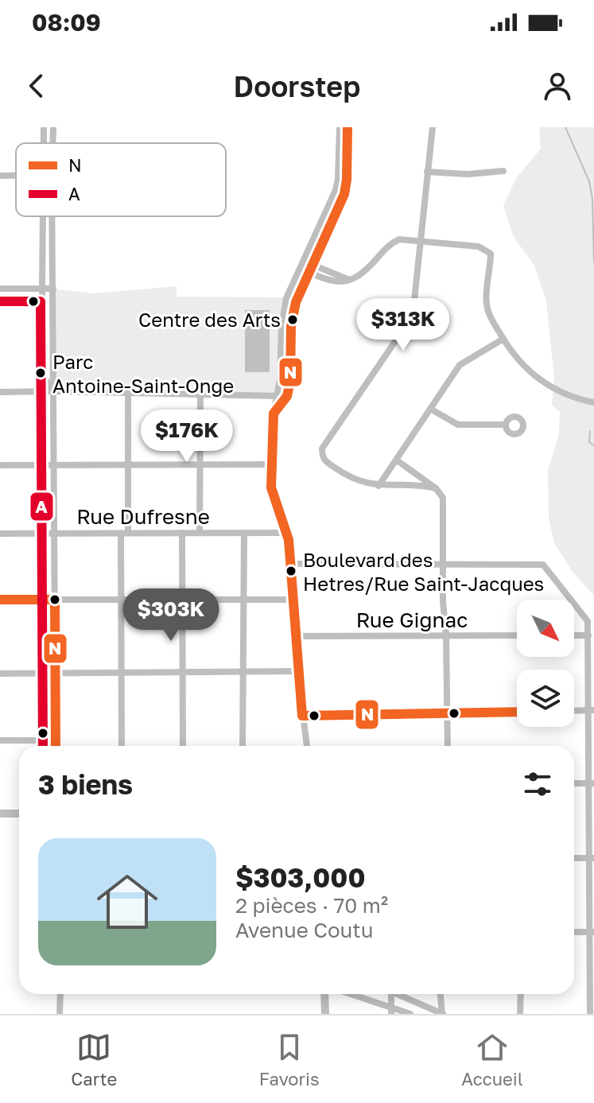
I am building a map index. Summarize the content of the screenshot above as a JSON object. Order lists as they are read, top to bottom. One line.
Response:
{"streets":{"street":["Rue Dufresne","Rue Gignac"]},"places":["Centre des Arts","Parc Antoine-Saint-Onge","Boulevard des Hetres/Rue Saint-Jacques"],"lines":["transit line N","transit line A"],"legend":["N","A"],"north":"bottom right","page":{"status":"08:09","header":"Doorstep","price":["$313K","$176K","$303K"],"heading":"3 biens","list":[{"name":"$303,000","note":"2 pièces · 70 m² · Avenue Coutu"}],"tabs":["Carte","Favoris","Accueil"]}}
